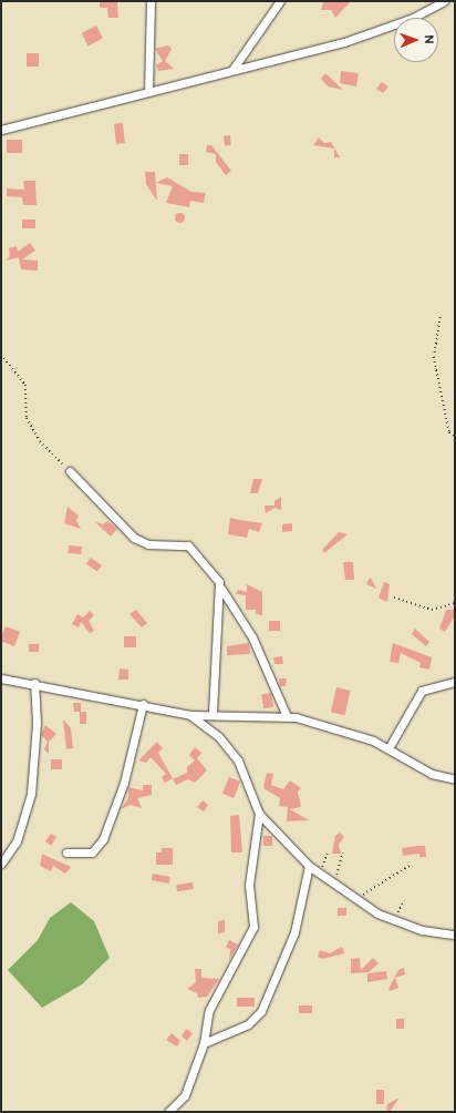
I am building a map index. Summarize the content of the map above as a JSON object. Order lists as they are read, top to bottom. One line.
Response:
{"north":"right"}
